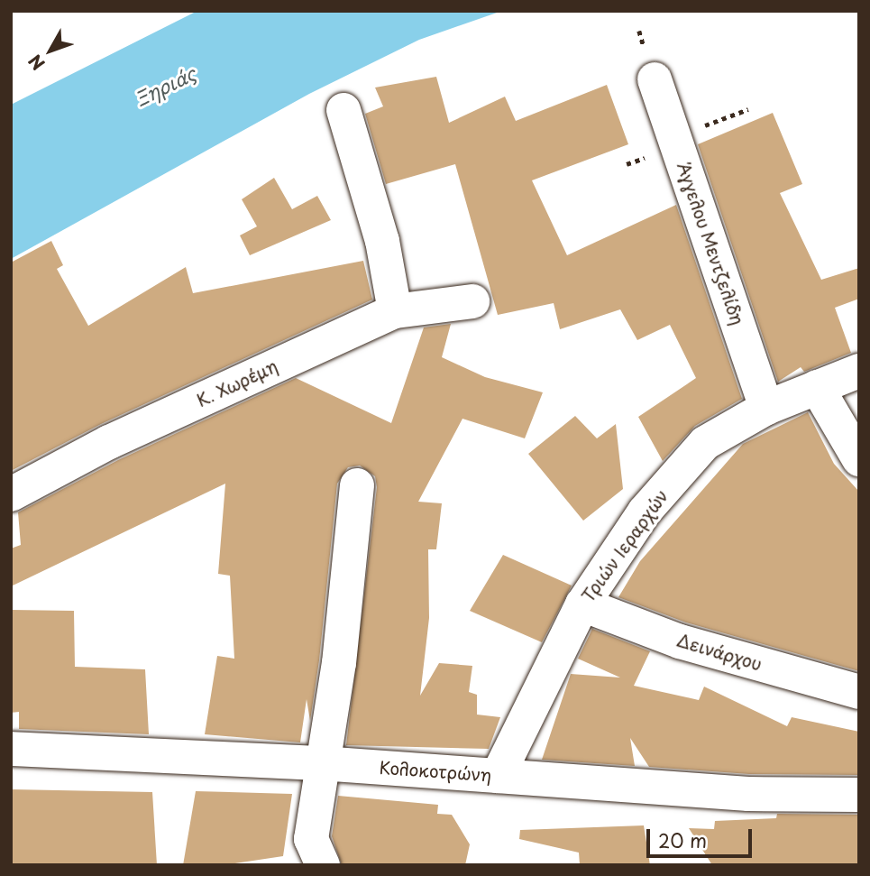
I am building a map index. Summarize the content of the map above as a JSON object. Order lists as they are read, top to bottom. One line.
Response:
{"streets":{"street":["Άγγελου Μεντζελίδη","Κ. Χωρέμη","Τριών Ιεραρχών","Δεινάρχου","Κολοκοτρώνη"]},"crossings":[["Άγγελου Μεντζελίδη","Τριών Ιεραρχών"],["Τριών Ιεραρχών","Δεινάρχου"],["Τριών Ιεραρχών","Κολοκοτρώνη"]],"water":["Ξηριάς"],"scale_bar":"20 m","north":"bottom left"}
